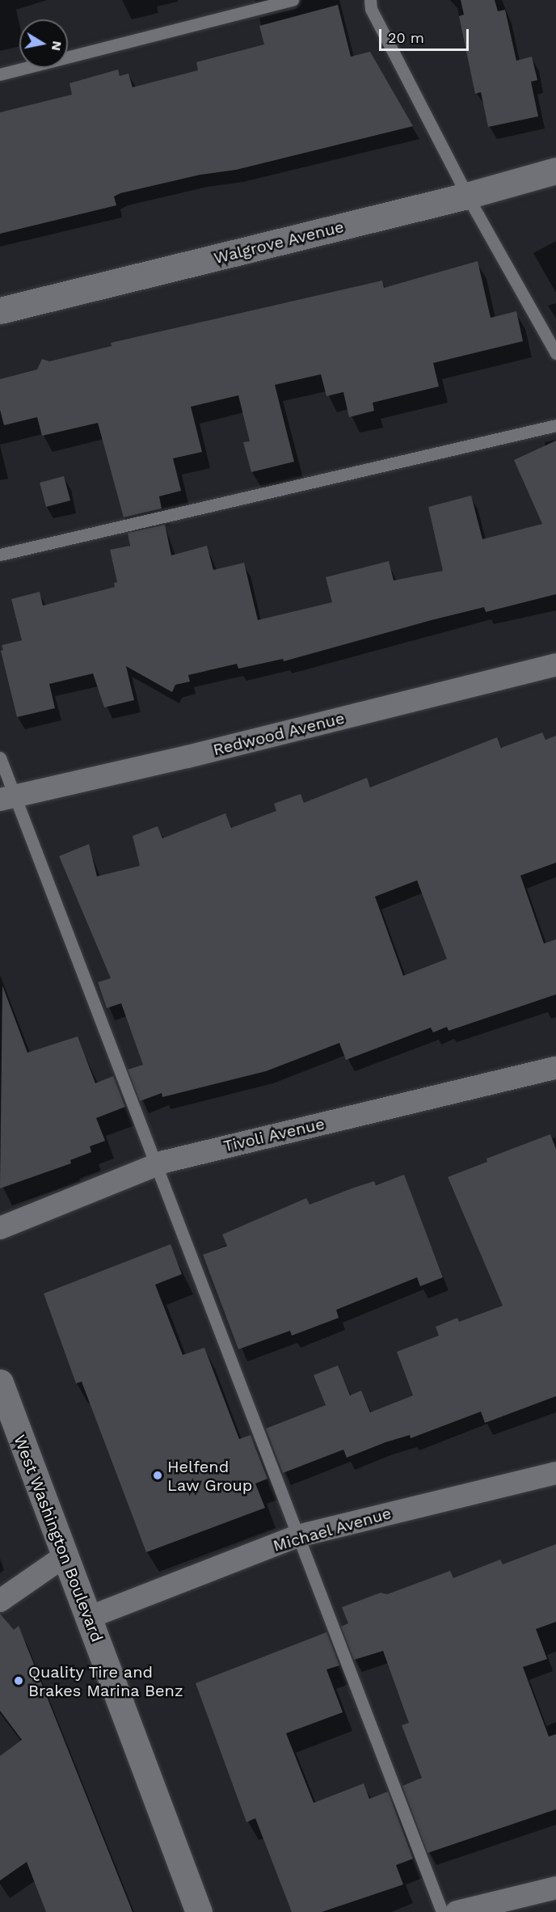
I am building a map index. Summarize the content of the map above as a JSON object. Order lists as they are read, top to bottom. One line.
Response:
{"streets":{"street":["Walgrove Avenue","Redwood Avenue","Tivoli Avenue","Michael Avenue","West Washington Boulevard"]},"crossings":[["Michael Avenue","West Washington Boulevard"]],"places":["Helfend Law Group","Quality Tire and Brakes Marina Benz"],"scale_bar":"20 m","north":"right"}
